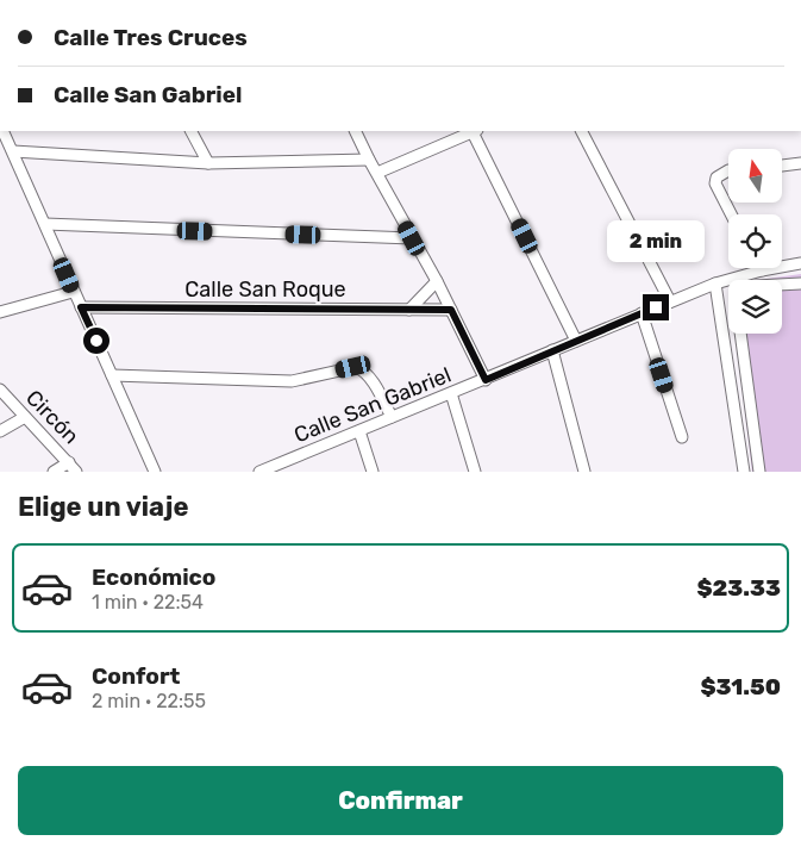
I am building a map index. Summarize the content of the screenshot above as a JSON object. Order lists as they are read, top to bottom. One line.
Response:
{"streets":{"street":["Calle San Roque","Calle San Gabriel","Circón"]},"north":"top","page":{"banner":["Calle Tres Cruces","Calle San Gabriel"],"bubble":"2 min","heading":"Elige un viaje","list":[{"name":"Económico","note":"1 min · 22:54","value":"$23.33"},{"name":"Confort","note":"2 min · 22:55","value":"$31.50"}],"buttons":"Confirmar"}}
